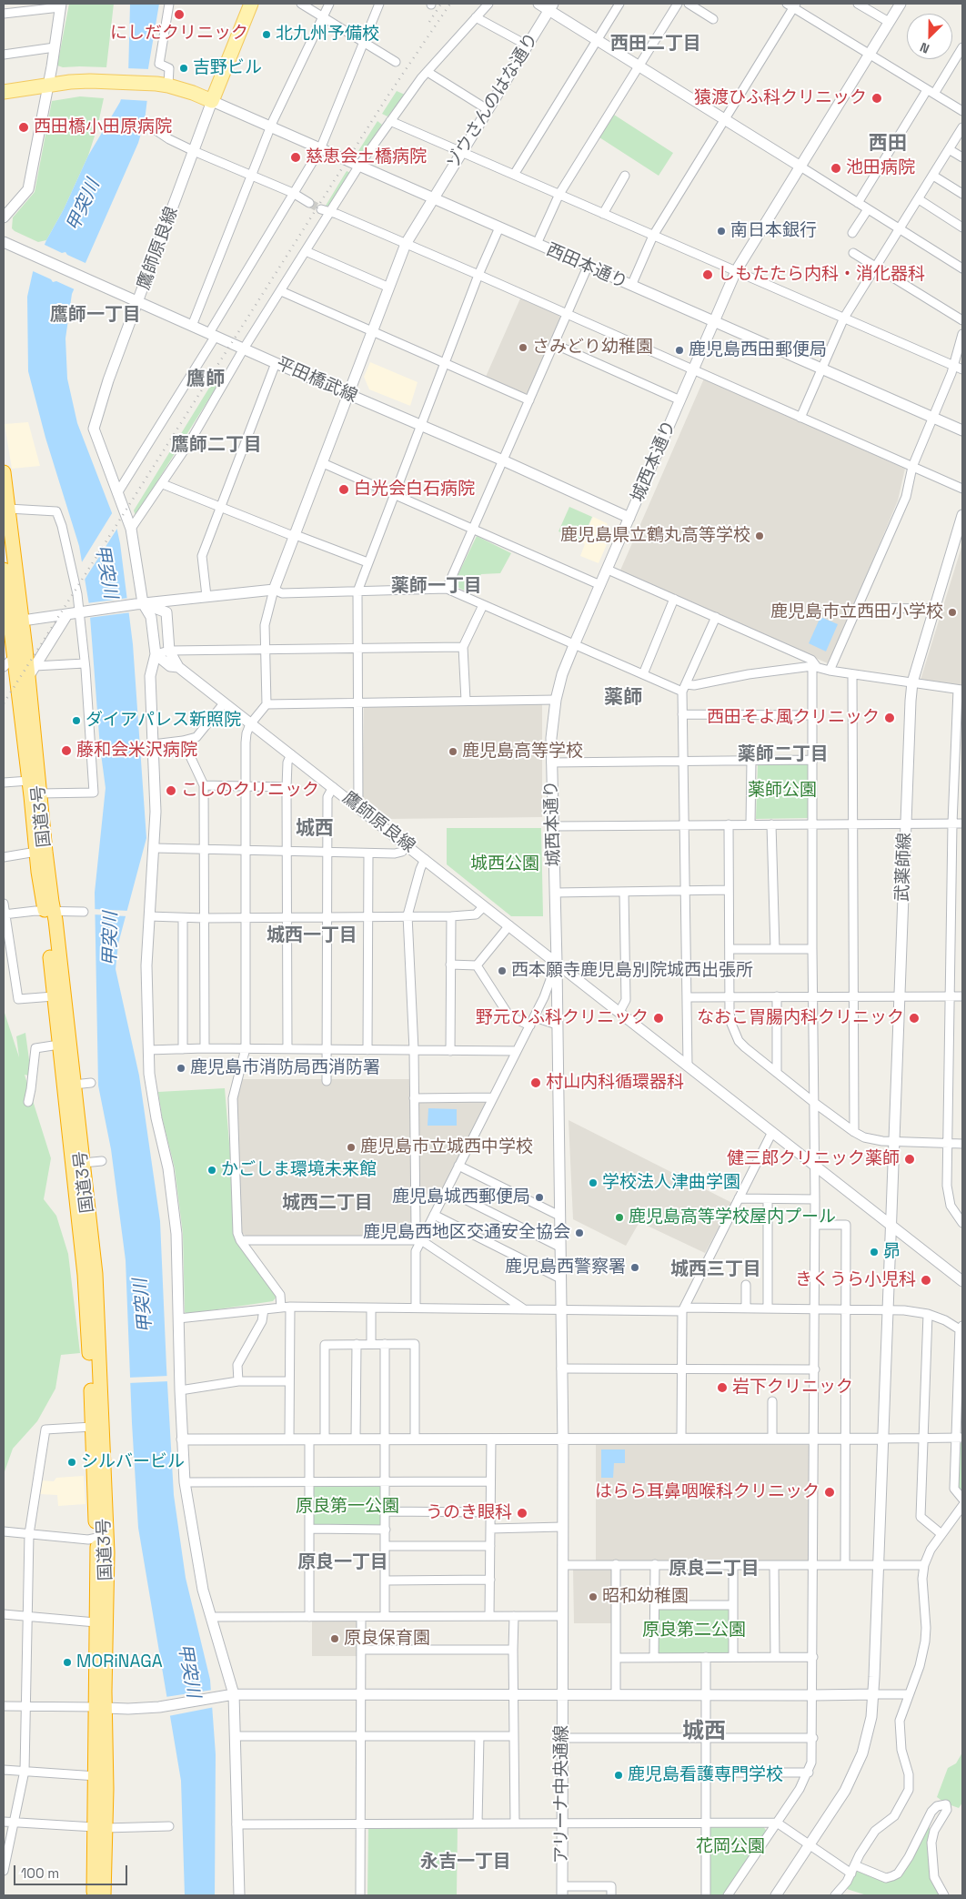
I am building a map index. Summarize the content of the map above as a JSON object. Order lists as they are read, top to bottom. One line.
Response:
{"streets":{"highway":["国道3号"],"street":["ゾウさんのはな通り","鷹師原良線","西田本通り","平田橋武線","城西本通り","武薬師線","アリーナ中央通線"]},"crossings":[["ゾウさんのはな通り","西田本通り"],["ゾウさんのはな通り","平田橋武線"],["鷹師原良線","西田本通り"],["鷹師原良線","平田橋武線"],["鷹師原良線","城西本通り"],["鷹師原良線","武薬師線"],["西田本通り","城西本通り"],["平田橋武線","城西本通り"],["城西本通り","アリーナ中央通線"]],"districts":["西田二丁目","西田","鷹師一丁目","鷹師","鷹師二丁目","薬師一丁目","薬師","薬師二丁目","城西","城西一丁目","城西二丁目","城西三丁目","原良一丁目","原良二丁目","城西","永吉一丁目"],"water":["甲突川"],"parks":["薬師公園","城西公園","原良第一公園","原良第二公園","花岡公園"],"places":["にしだクリニック","北九州予備校","吉野ビル","猿渡ひふ科クリニック","西田橋小田原病院","慈恵会土橋病院","池田病院","南日本銀行","しもたたら内科・消化器科","さみどり幼稚園","鹿児島西田郵便局","白光会白石病院","鹿児島県立鶴丸高等学校","鹿児島市立西田小学校","西田そよ風クリニック","ダイアパレス新照院","藤和会米沢病院","鹿児島高等学校","こしのクリニック","西本願寺鹿児島別院城西出張所","野元ひふ科クリニック","なおこ胃腸内科クリニック","鹿児島市消防局西消防署","村山内科循環器科","鹿児島市立城西中学校","健三郎クリニック薬師","かごしま環境未来館","学校法人津曲学園","鹿児島城西郵便局","鹿児島高等学校屋内プール","鹿児島西地区交通安全協会","昴","鹿児島西警察署","きくうら小児科","岩下クリニック","シルバービル","はらら耳鼻咽喉科クリニック","うのき眼科","昭和幼稚園","原良保育園","MORiNAGA","鹿児島看護専門学校"],"scale_bar":"100 m","north":"bottom left"}
